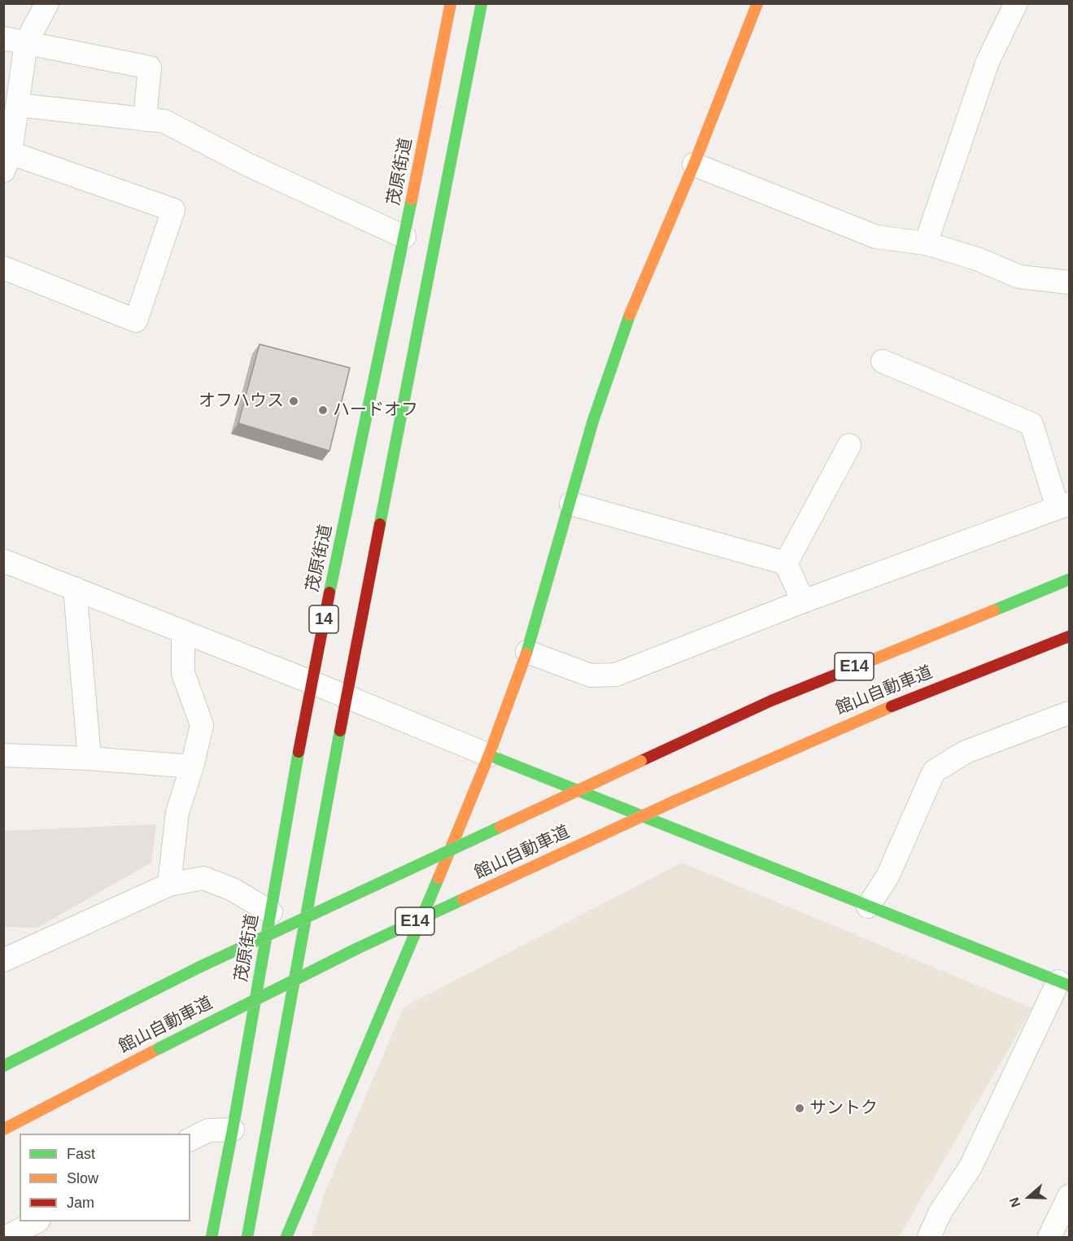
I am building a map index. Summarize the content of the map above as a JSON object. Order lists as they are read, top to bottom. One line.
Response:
{"streets":{"main road":["茂原街道","14","E14","館山自動車道"]},"places":["オフハウス","ハードオフ","サントク"],"legend":["Fast","Slow","Jam"],"north":"left"}
